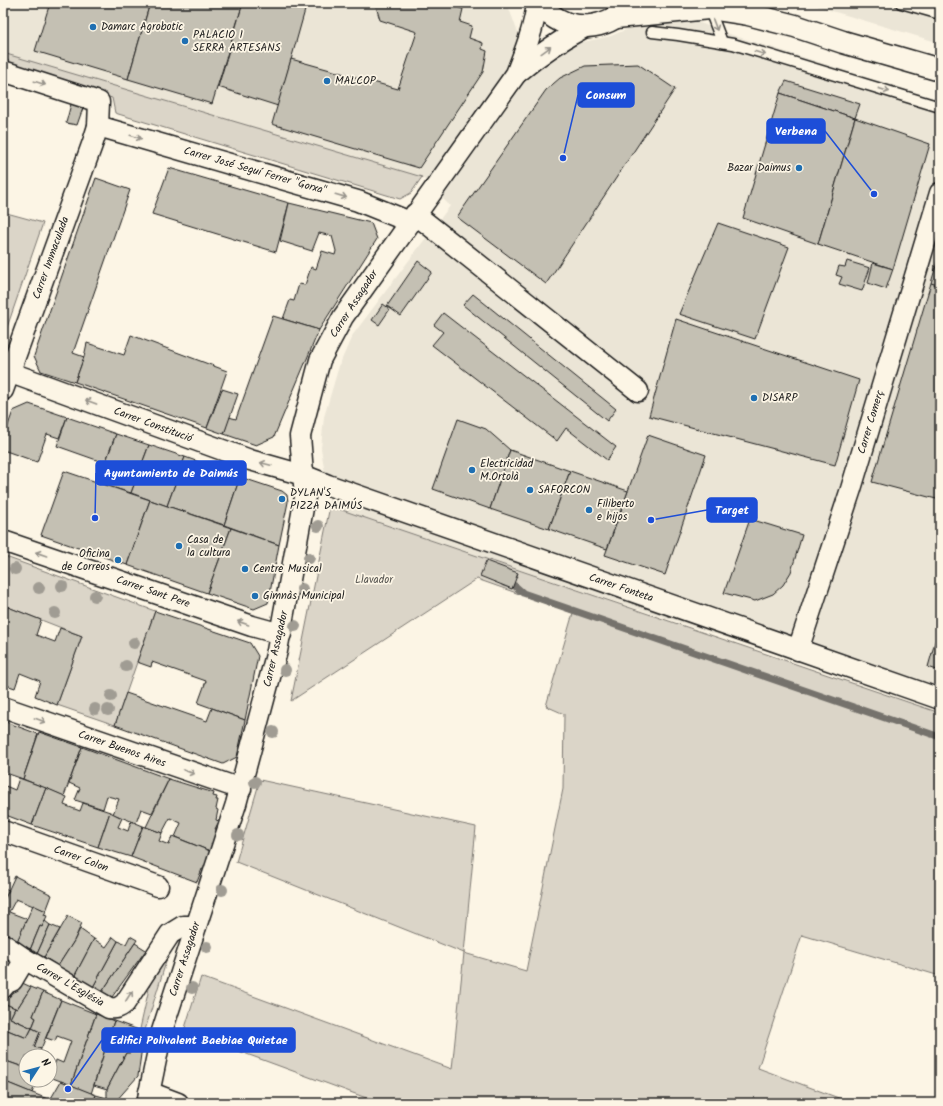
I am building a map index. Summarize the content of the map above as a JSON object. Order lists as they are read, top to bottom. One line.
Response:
{"streets":{"street":["Carrer José Seguí Ferrer \"Gorxa\"","Carrer Immaculada","Carrer Assagador","Carrer Comerç","Carrer Constitució","Carrer Fonteta","Carrer Sant Pere","Carrer Buenos Aires","Carrer Colon","Carrer L'Església"]},"crossings":[["Carrer José Seguí Ferrer \"Gorxa\"","Carrer Immaculada"],["Carrer José Seguí Ferrer \"Gorxa\"","Carrer Assagador"],["Carrer Immaculada","Carrer Constitució"],["Carrer Assagador","Carrer Constitució"],["Carrer Assagador","Carrer Fonteta"],["Carrer Assagador","Carrer Sant Pere"],["Carrer Assagador","Carrer Buenos Aires"],["Carrer Assagador","Carrer L'Església"],["Carrer Comerç","Carrer Fonteta"],["Carrer Constitució","Carrer Fonteta"]],"one_way":["Carrer José Seguí Ferrer \"Gorxa\"","Carrer Constitució","Carrer Sant Pere","Carrer Buenos Aires"],"parks":["Llavador"],"places":["Damarc Agrobotic","PALACIO I SERRA ARTESANS","MALCOP","Consum","Bazar Daimus","Verbena","DISARP","Electricidad M.Ortolà","SAFORCON","DYLAN'S PIZZA DAIMÚS","Filiberto e hijos","Ayuntamiento de Daimús","Target","Casa de la cultura","Oficina de Correos","Centre Musical","Gimnàs Municipal","Edifici Polivalent Baebiae Quietae"],"north":"top right"}
